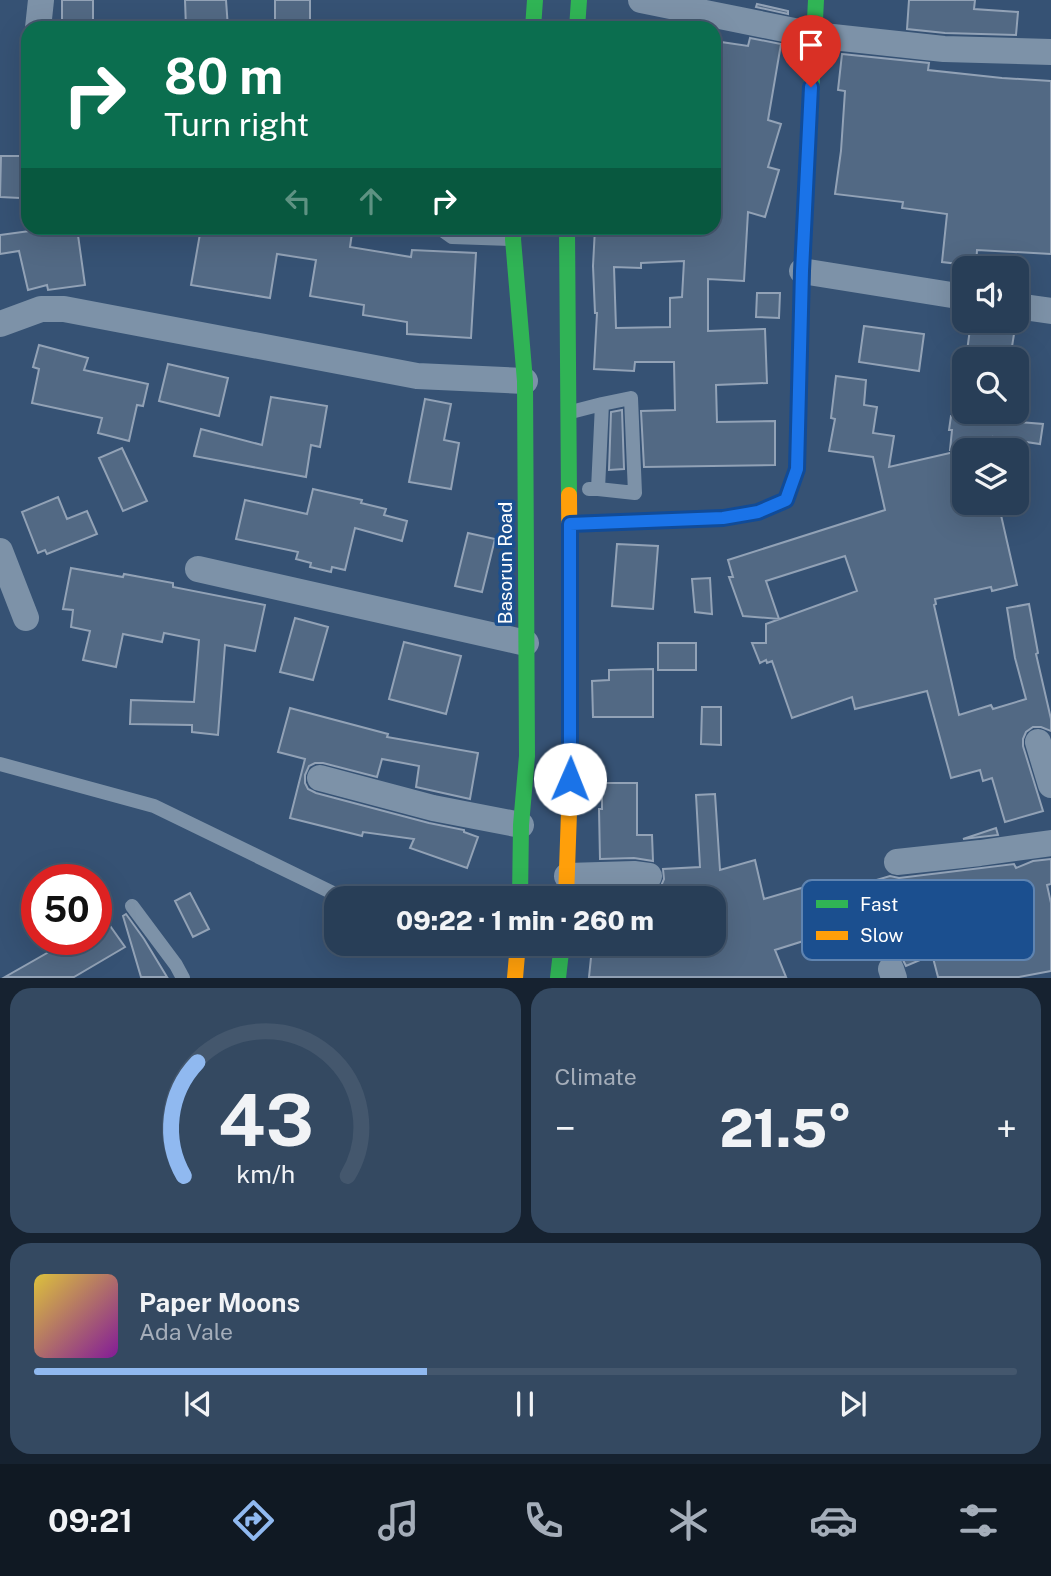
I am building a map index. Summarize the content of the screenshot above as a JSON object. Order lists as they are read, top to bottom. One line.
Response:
{"streets":{"main road":["Basorun Road"]},"legend":["Fast","Slow"],"page":{"turn":["80 m","Turn right"],"limit":"50","trip":"09:22 · 1 min · 260 m","tile":"Climate","heat":["−","21.5°","+"],"song":["Paper Moons","Ada Vale"],"tabs":"09:21","gauge":["43","km/h"]}}
